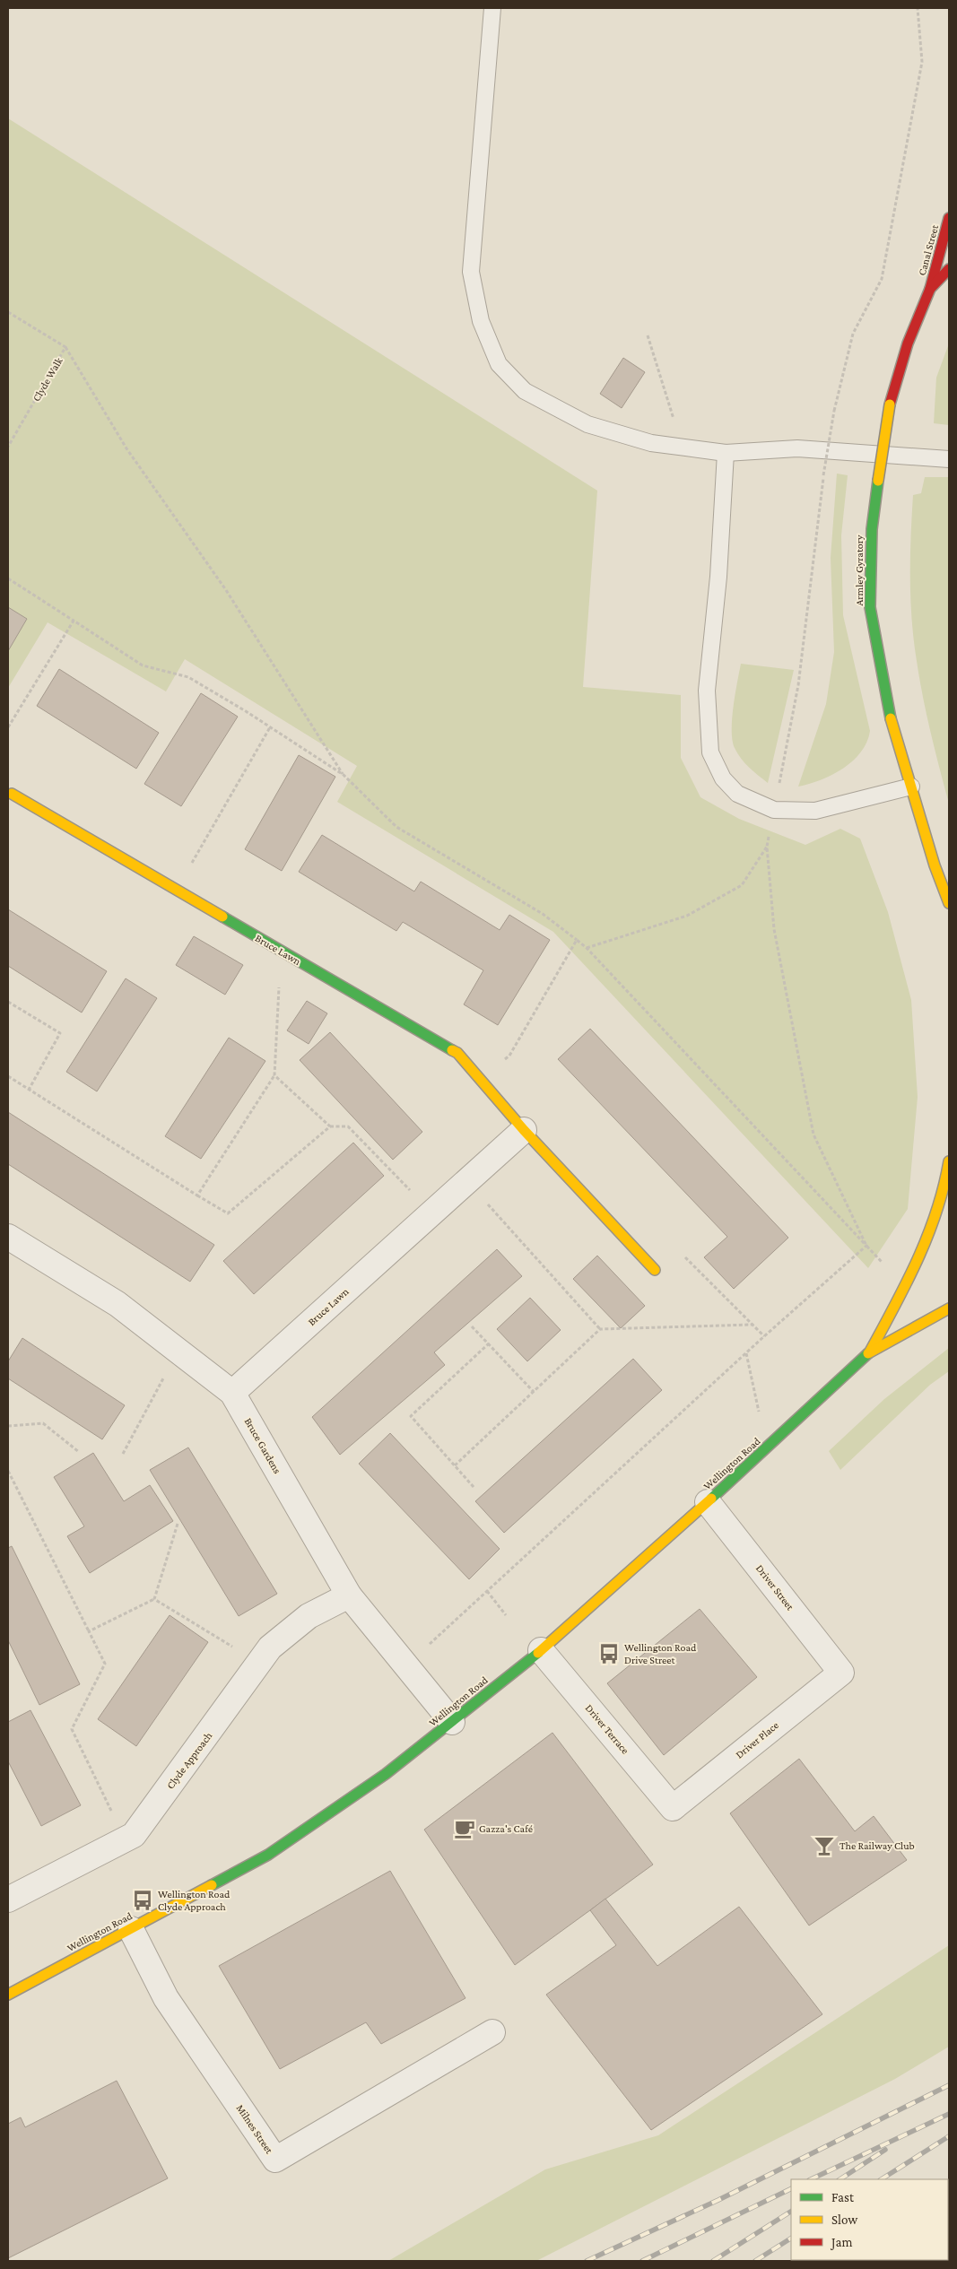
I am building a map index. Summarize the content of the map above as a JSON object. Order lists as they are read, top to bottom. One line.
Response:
{"streets":{"main road":["Canal Street","Armley Gyratory","Bruce Lawn","Wellington Road"],"street":["Bruce Gardens","Driver Street","Driver Terrace","Driver Place","Clyde Approach","Milnes Street"],"path":["Clyde Walk"]},"crossings":[["Canal Street","Armley Gyratory"],["Bruce Lawn","Bruce Gardens"],["Bruce Gardens","Wellington Road"],["Bruce Gardens","Clyde Approach"],["Wellington Road","Driver Street"],["Wellington Road","Driver Terrace"],["Wellington Road","Milnes Street"],["Driver Street","Driver Place"],["Driver Terrace","Driver Place"]],"places":{"bus stop":["Wellington Road Drive Street","Wellington Road Clyde Approach"],"cafe":["Gazza's Café"],"bar":["The Railway Club"]},"legend":["Fast","Slow","Jam"]}
